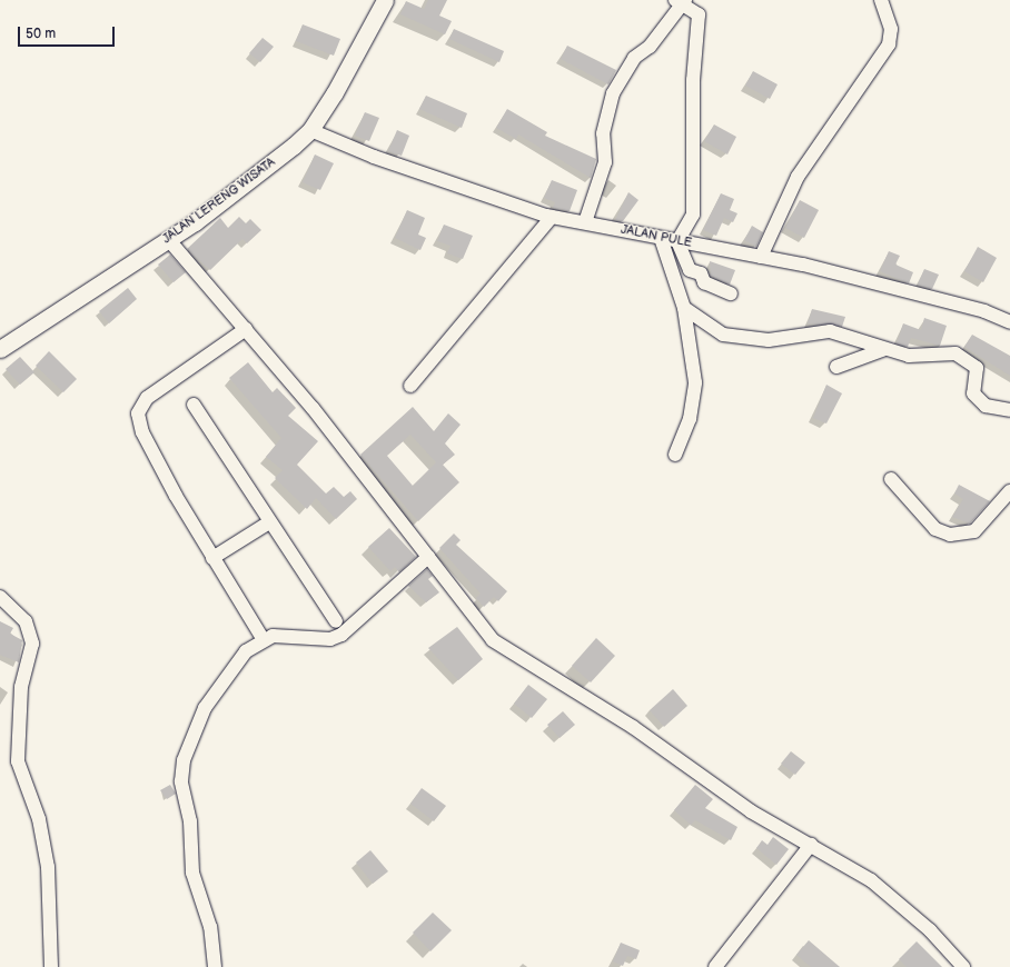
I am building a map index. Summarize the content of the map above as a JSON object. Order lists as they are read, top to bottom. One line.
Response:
{"streets":{"main road":["JALAN LERENG WISATA"],"street":["JALAN PULE"]},"crossings":[["JALAN LERENG WISATA","JALAN PULE"]],"scale_bar":"50 m"}
